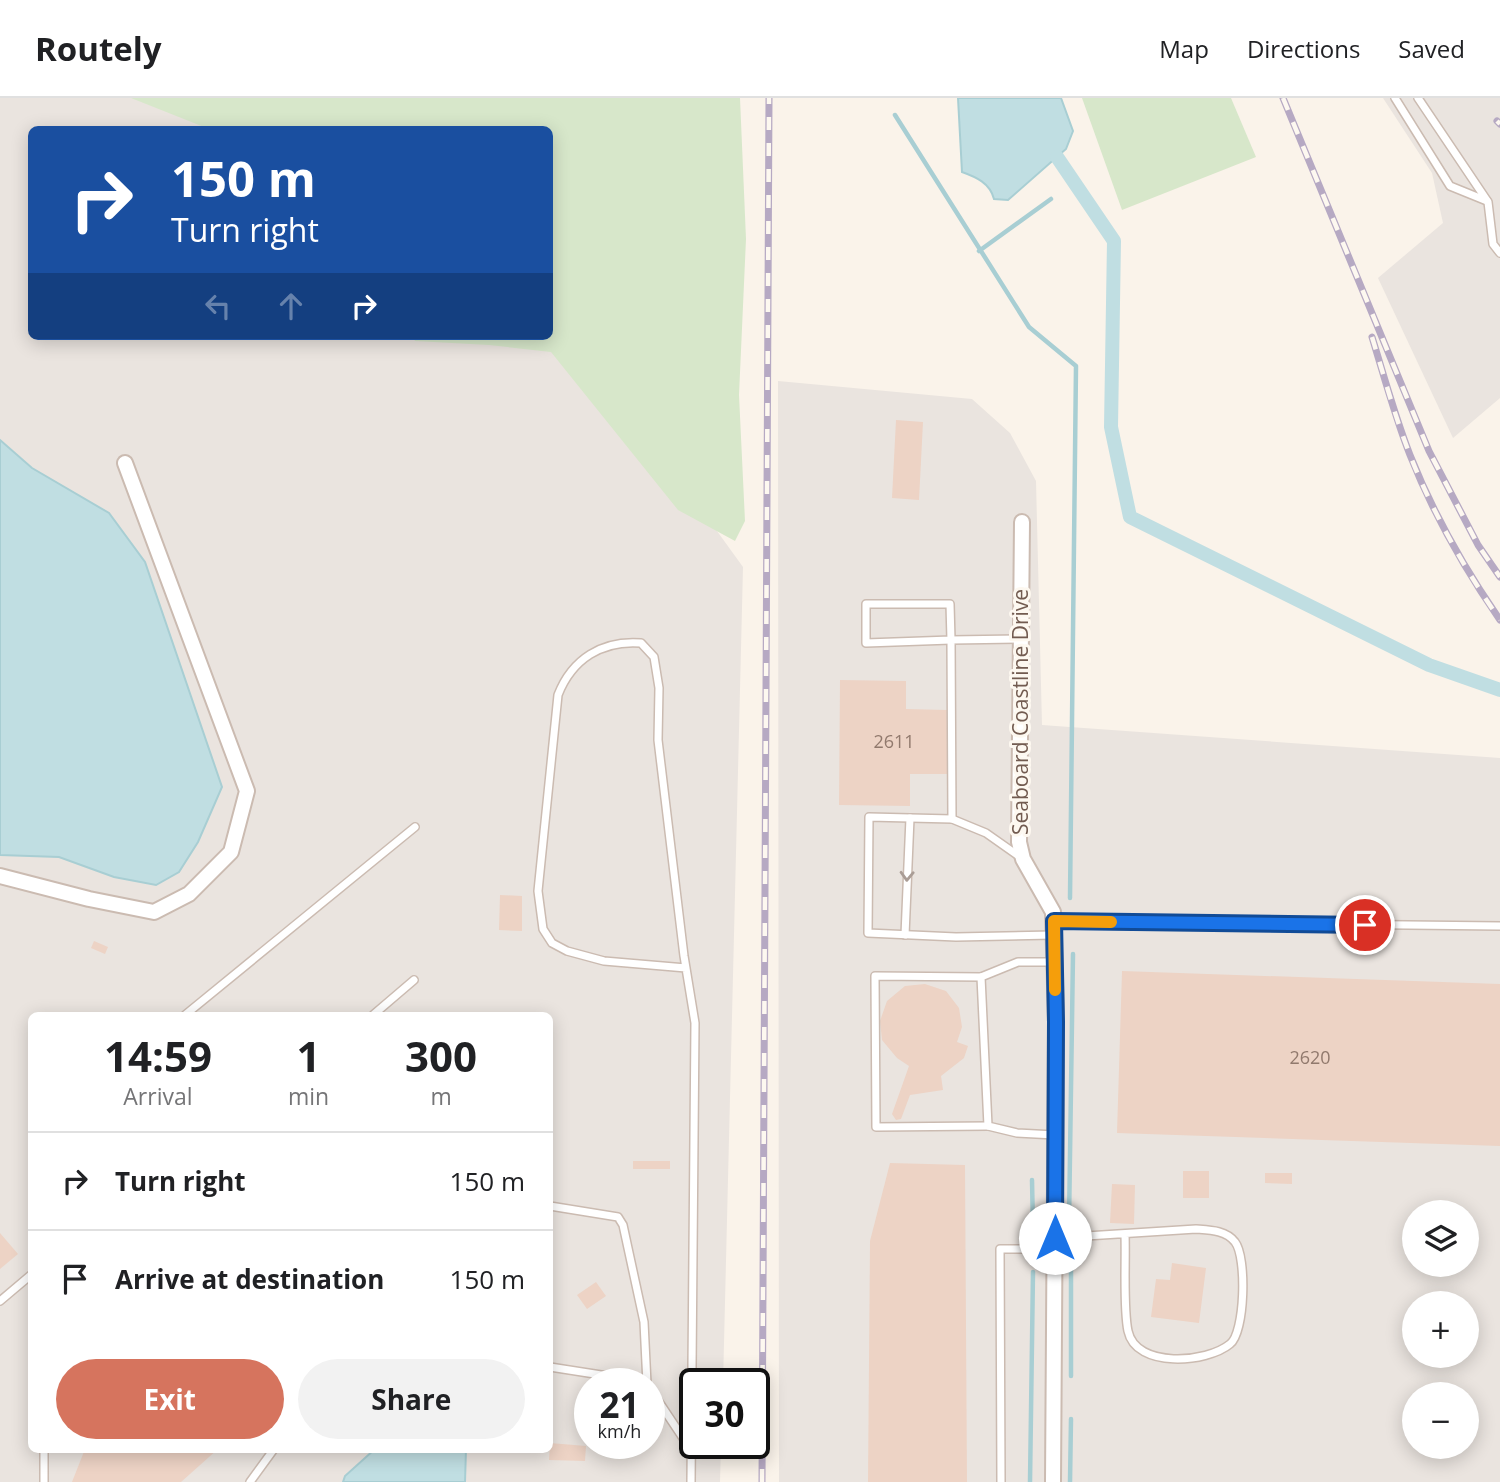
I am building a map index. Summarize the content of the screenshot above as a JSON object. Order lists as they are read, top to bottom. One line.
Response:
{"streets":{"street":["Seaboard Coastline Drive"]},"house_numbers":["2611","2620"],"page":{"header":"Routely","nav":["Map","Directions","Saved"],"turn":["150 m","Turn right"],"eta":["14:59","Arrival","1","min","300","m"],"list":[{"name":"Turn right","value":"150 m"},{"name":"Arrive at destination","value":"150 m"}],"map_buttons":["+","−"],"buttons":["Exit","Share"],"speed":"21 km/h","limit":"30"}}
